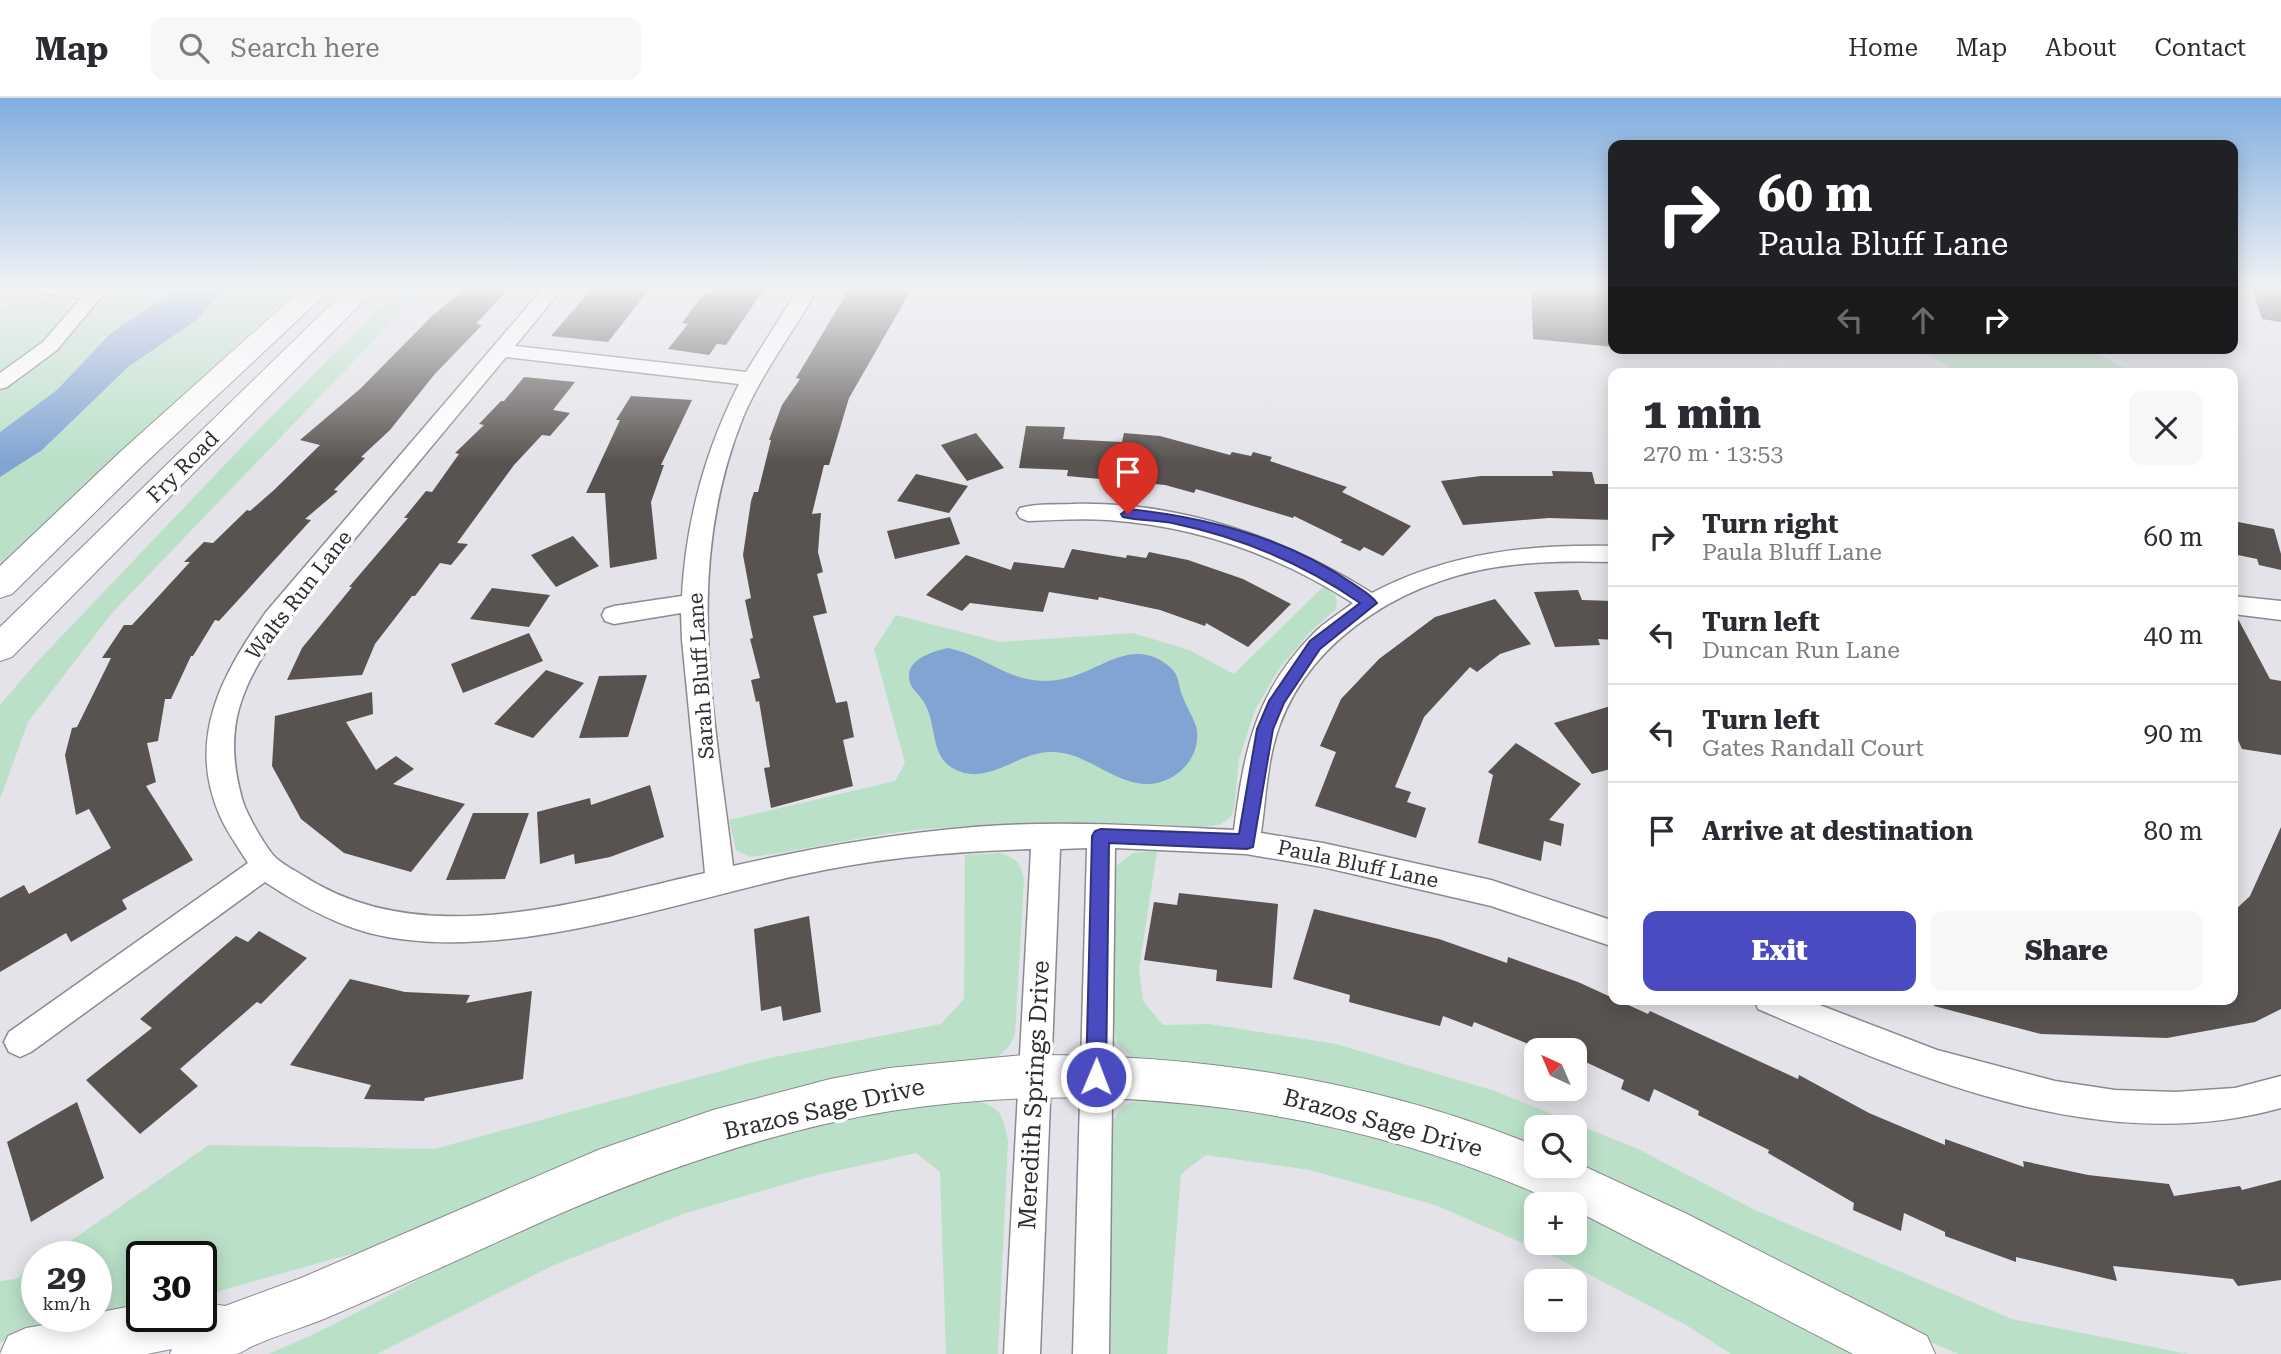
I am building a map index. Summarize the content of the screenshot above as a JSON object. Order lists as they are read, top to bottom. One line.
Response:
{"streets":{"street":["Fry Road","Walts Run Lane","Sarah Bluff Lane","Paula Bluff Lane","Meredith Springs Drive","Brazos Sage Drive"]},"crossings":[["Walts Run Lane","Sarah Bluff Lane"],["Walts Run Lane","Paula Bluff Lane"],["Sarah Bluff Lane","Paula Bluff Lane"],["Paula Bluff Lane","Meredith Springs Drive"],["Meredith Springs Drive","Brazos Sage Drive"]],"north":"top left","page":{"header":"Map","search":"Search here","nav":["Home","Map","About","Contact"],"turn":["60 m","Paula Bluff Lane"],"heading":["1 min","270 m · 13:53"],"list":[{"name":"Turn right","note":"Paula Bluff Lane","value":"60 m"},{"name":"Turn left","note":"Duncan Run Lane","value":"40 m"},{"name":"Turn left","note":"Gates Randall Court","value":"90 m"},{"name":"Arrive at destination","value":"80 m"}],"buttons":["Exit","Share"],"map_buttons":["+","−"],"speed":"29 km/h","limit":"30"}}
